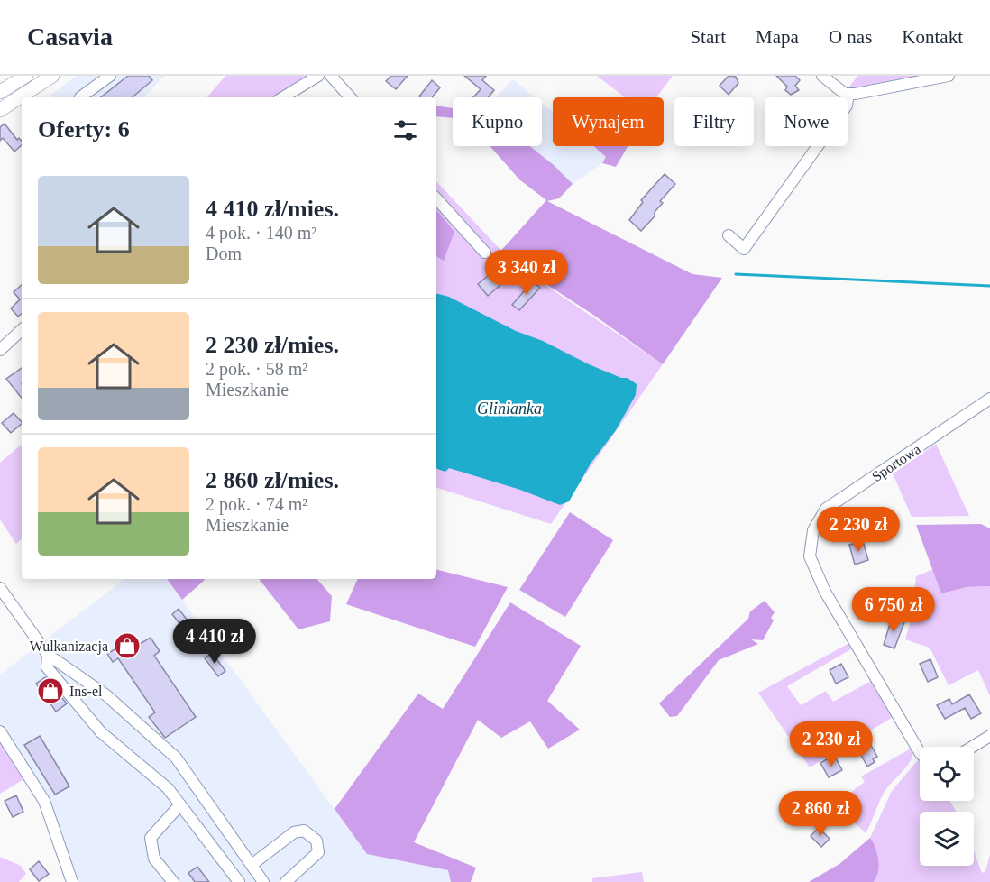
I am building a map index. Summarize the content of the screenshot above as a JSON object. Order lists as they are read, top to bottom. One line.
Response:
{"streets":{"street":["Sportowa"]},"water":["Glinianka"],"places":{"shop":["Wulkanizacja","Ins-el"]},"page":{"header":"Casavia","nav":["Start","Mapa","O nas","Kontakt"],"chip":["Kupno","Wynajem","Filtry","Nowe"],"heading":"Oferty: 6","list":[{"name":"4 410 zł/mies.","note":"4 pok. · 140 m² · Dom"},{"name":"2 230 zł/mies.","note":"2 pok. · 58 m² · Mieszkanie"},{"name":"2 860 zł/mies.","note":"2 pok. · 74 m² · Mieszkanie"}],"price":["3 340 zł","2 230 zł","6 750 zł","4 410 zł","2 230 zł","2 860 zł"]}}
